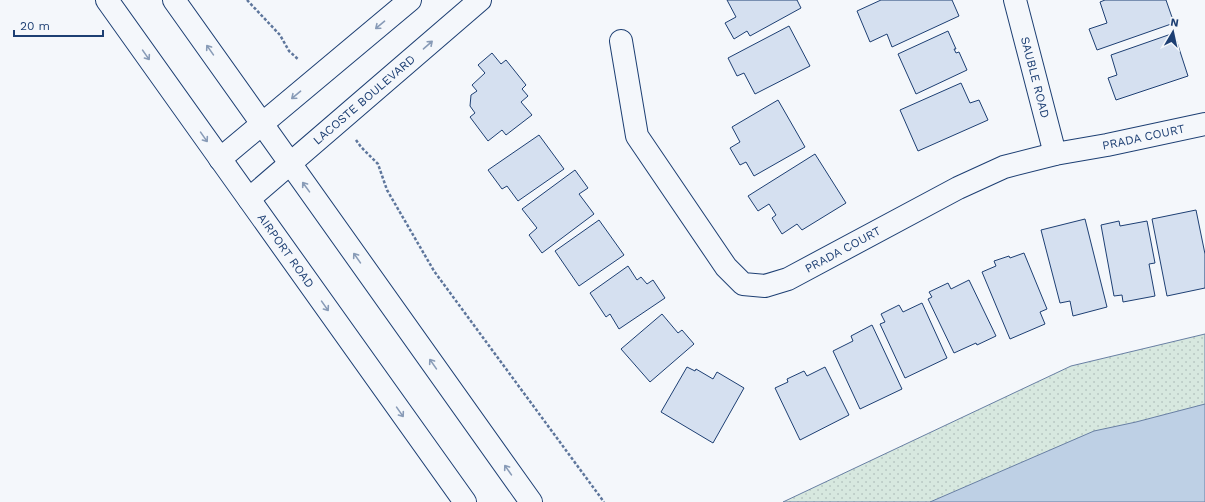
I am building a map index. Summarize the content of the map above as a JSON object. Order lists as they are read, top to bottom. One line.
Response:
{"streets":{"street":["SAUBLE ROAD","LACOSTE BOULEVARD","PRADA COURT","AIRPORT ROAD"]},"crossings":[["SAUBLE ROAD","PRADA COURT"],["LACOSTE BOULEVARD","AIRPORT ROAD"]],"scale_bar":"20 m","north":"top"}
